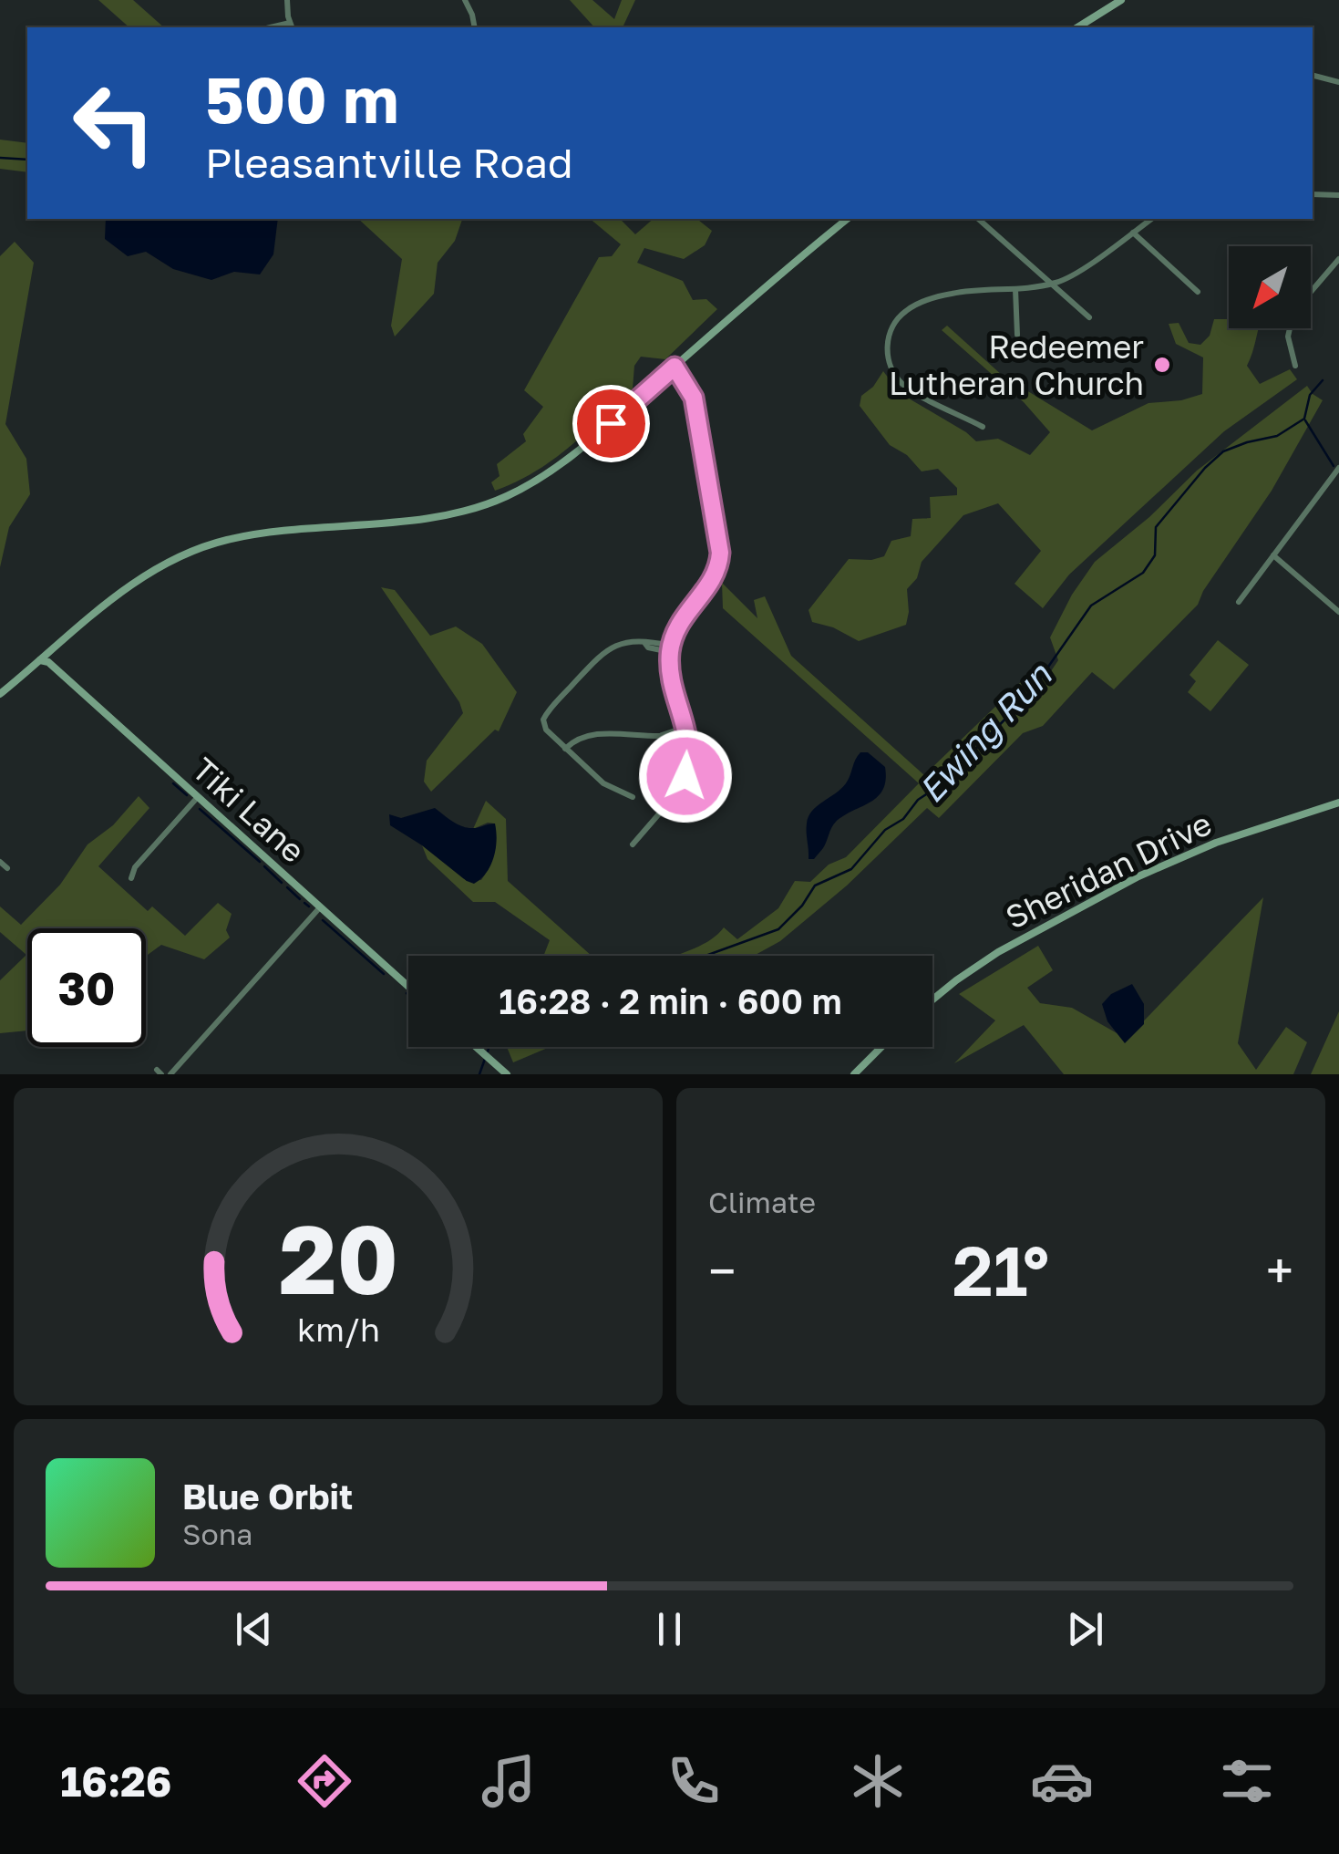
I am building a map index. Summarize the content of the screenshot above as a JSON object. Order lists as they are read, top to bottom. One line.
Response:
{"streets":{"street":["Tiki Lane","Sheridan Drive"]},"water":["Ewing Run"],"places":["Redeemer Lutheran Church"],"north":"bottom left","page":{"turn":["500 m","Pleasantville Road"],"limit":"30","trip":"16:28 · 2 min · 600 m","tile":"Climate","heat":["−","21°","+"],"song":["Blue Orbit","Sona"],"tabs":"16:26","gauge":["20","km/h"]}}
